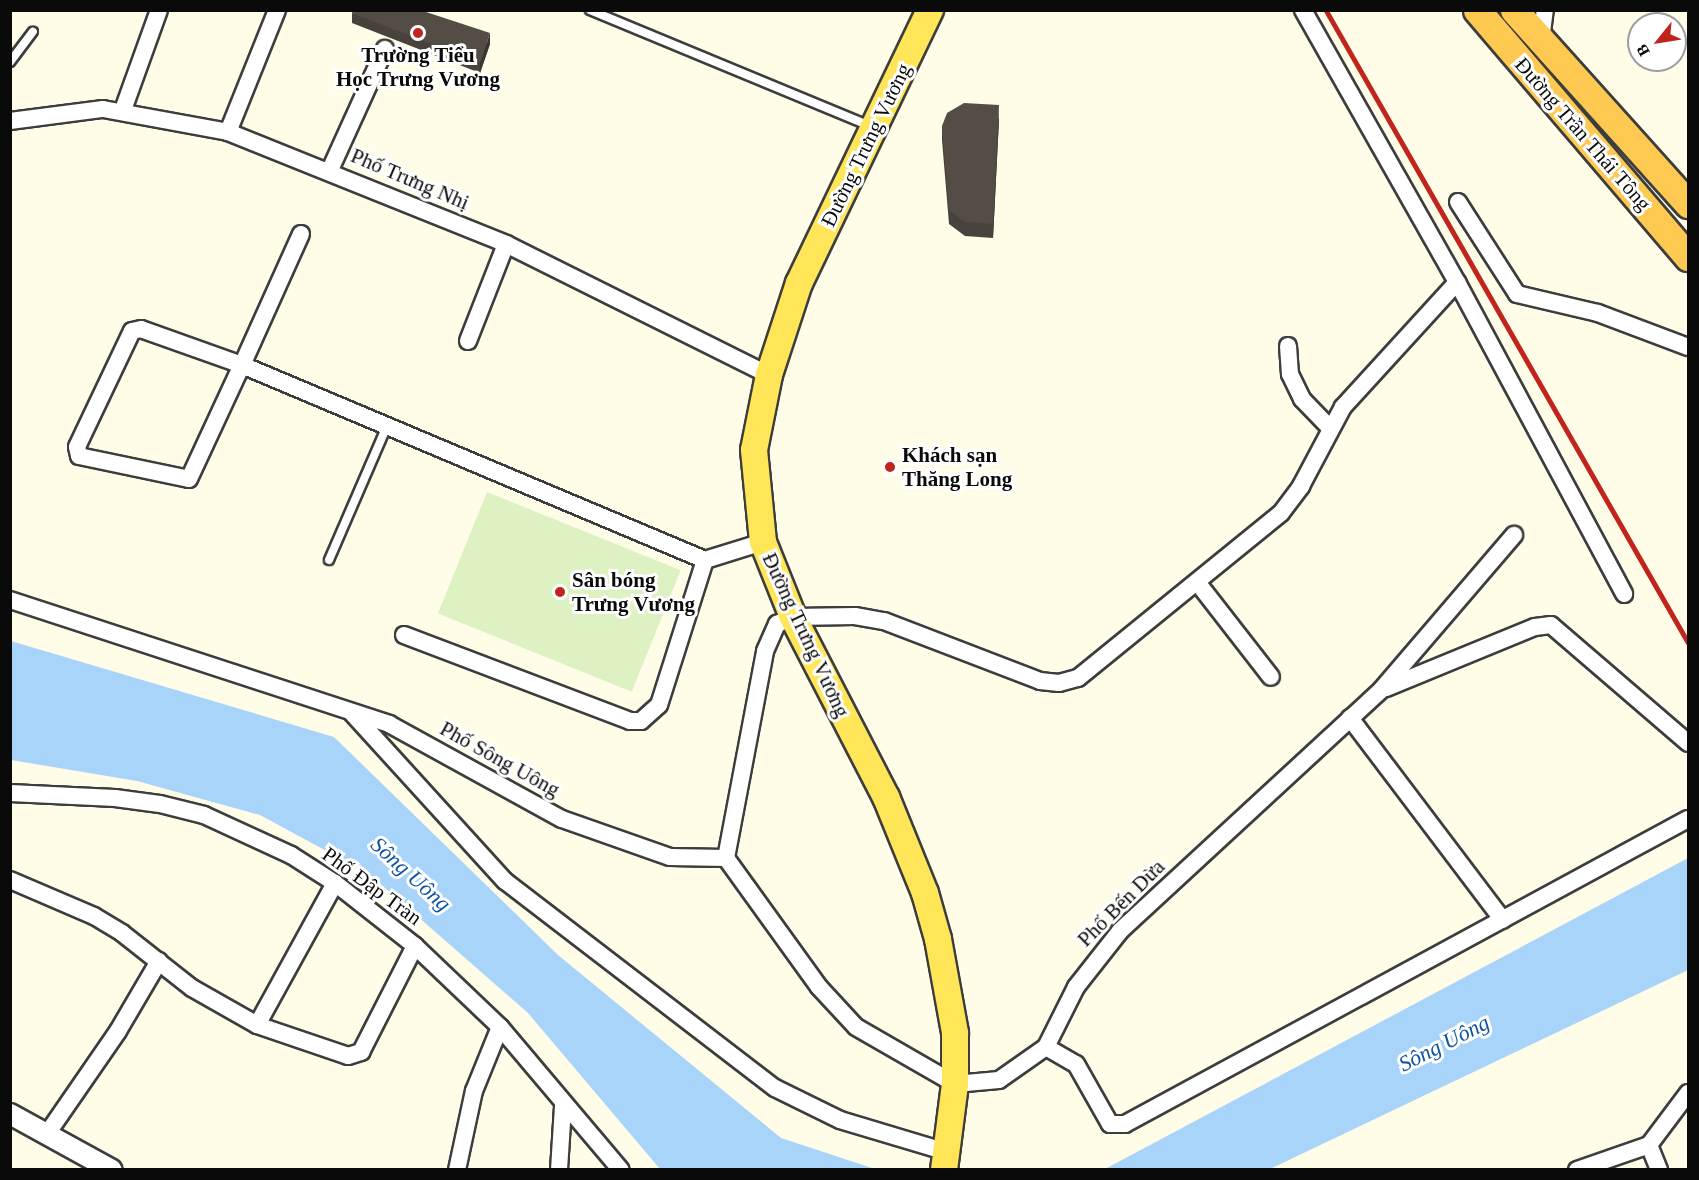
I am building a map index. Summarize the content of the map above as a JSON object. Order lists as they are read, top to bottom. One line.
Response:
{"streets":{"highway":["Đường Trần Thái Tông"],"main road":["Đường Trưng Vương"],"street":["Phố Trưng Nhị","Phố Sông Uông","Phố Đập Tràn","Phố Bến Dừa"]},"crossings":[["Đường Trưng Vương","Phố Trưng Nhị"],["Đường Trưng Vương","Phố Bến Dừa"]],"water":["Sông Uông"],"places":["Trường Tiểu Học Trưng Vương","Khách sạn Thăng Long","Sân bóng Trưng Vương"],"north":"bottom left"}
